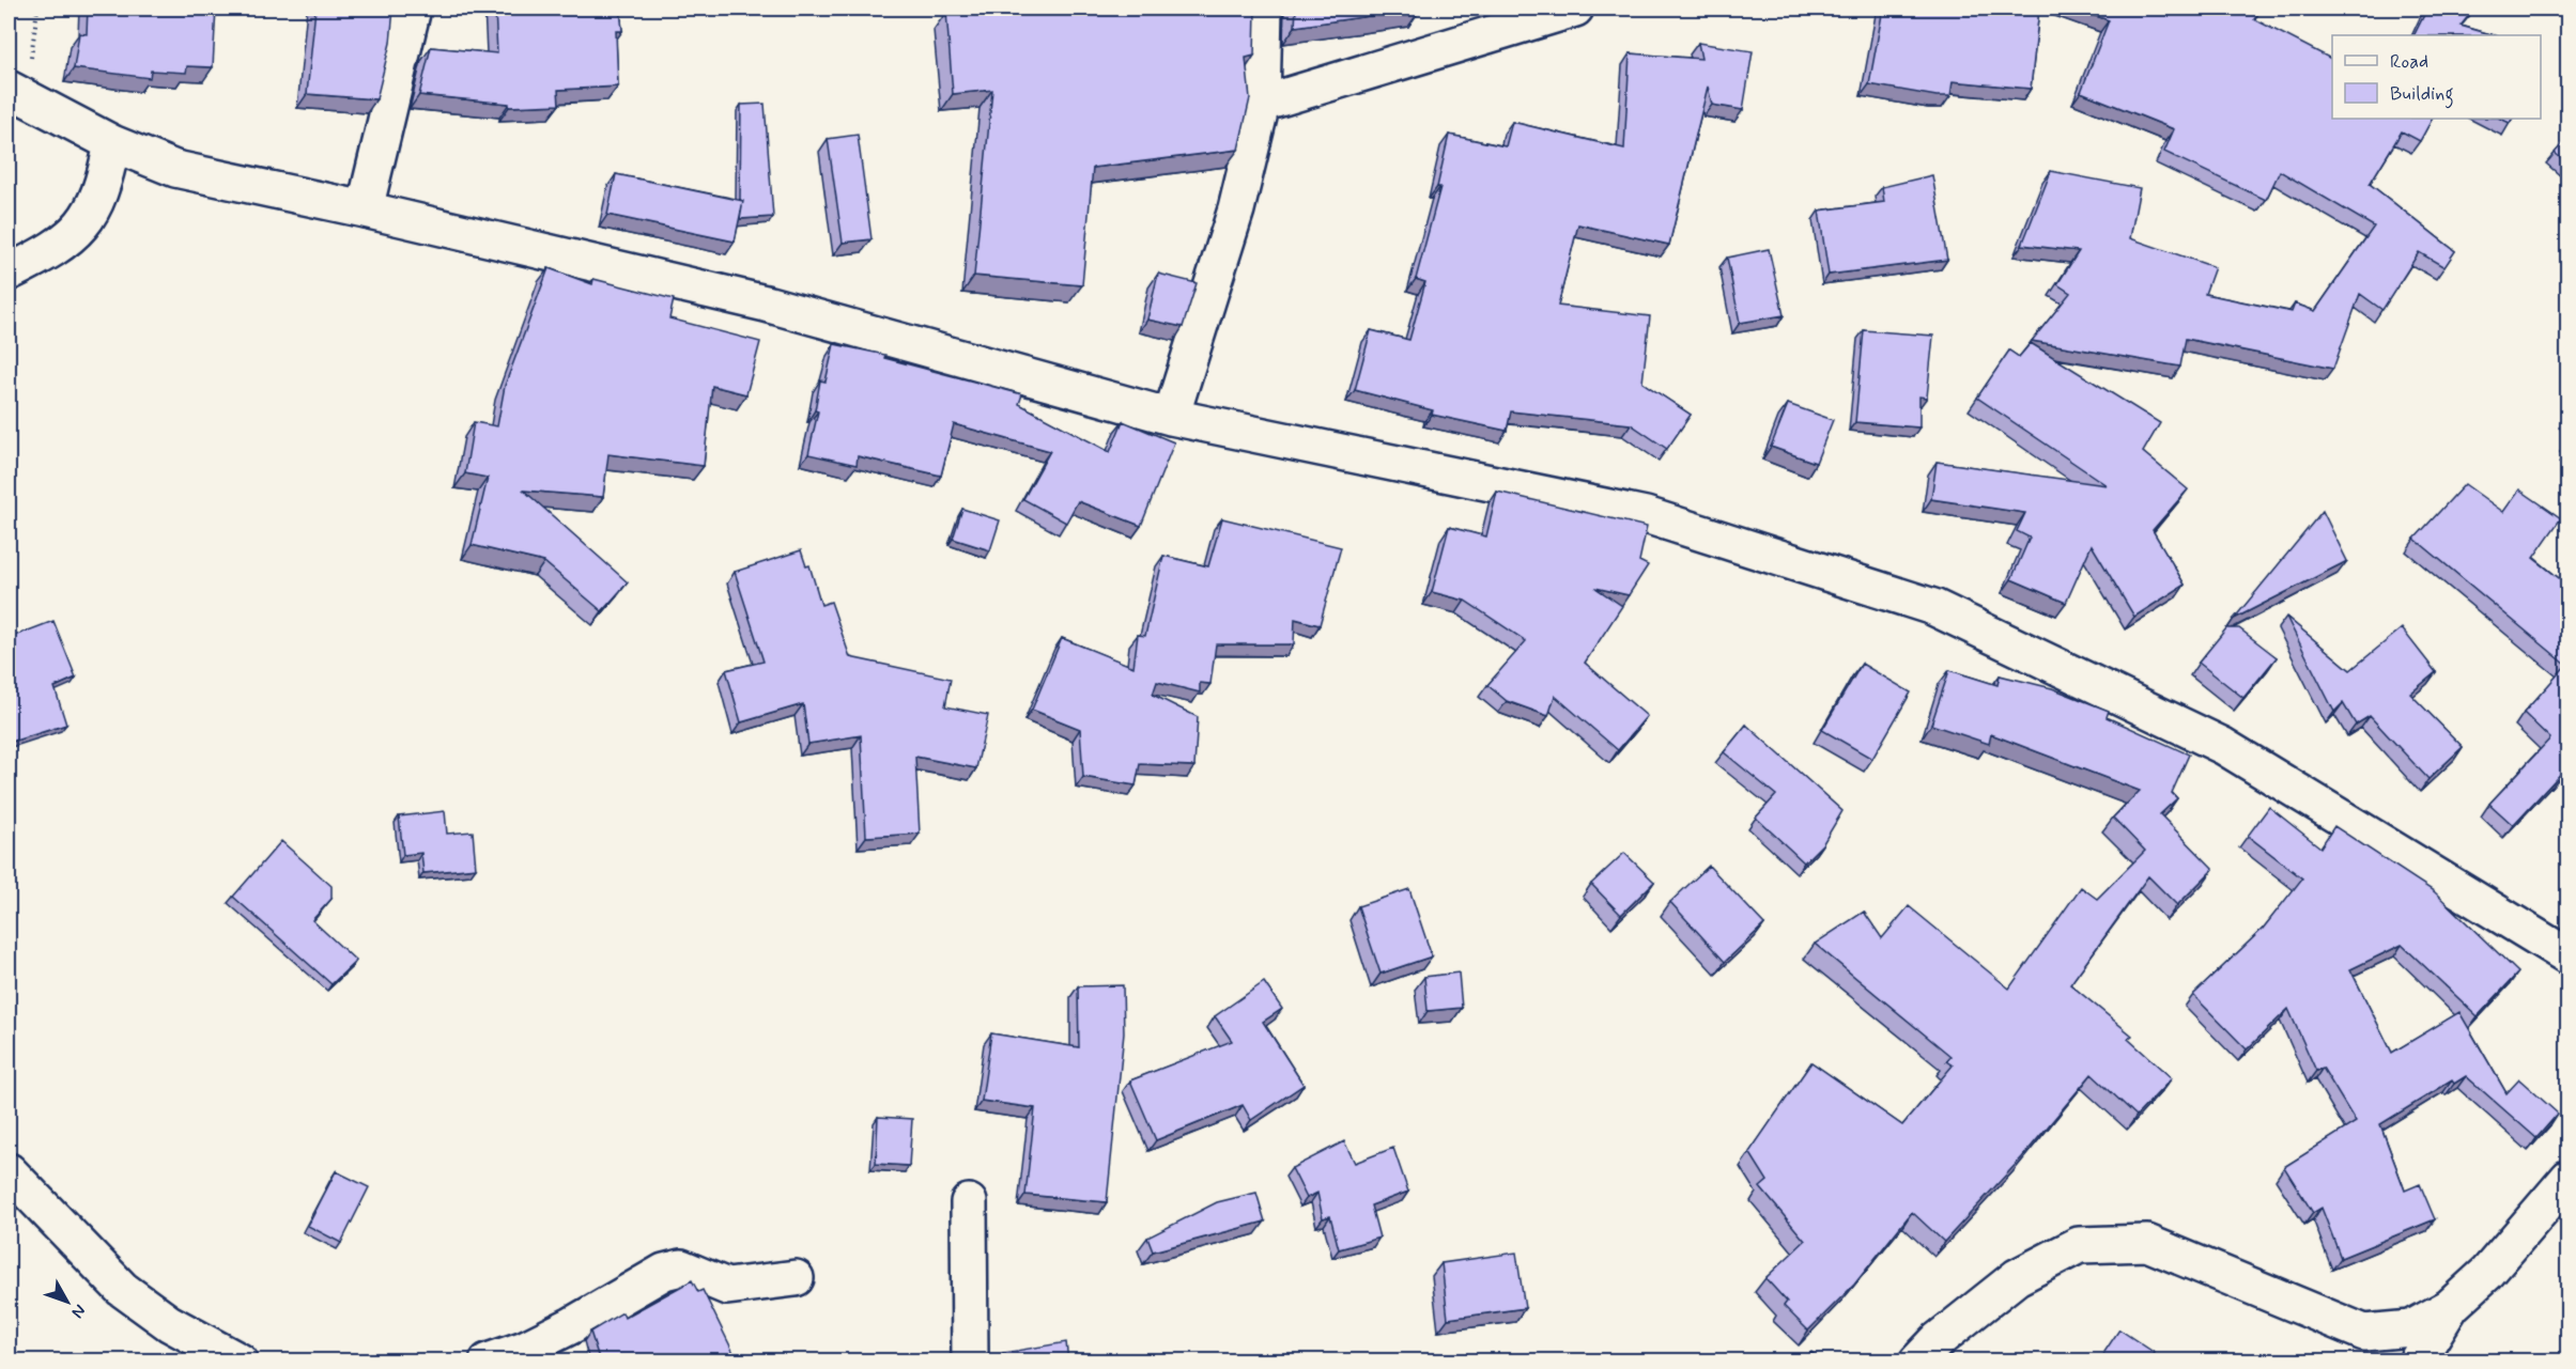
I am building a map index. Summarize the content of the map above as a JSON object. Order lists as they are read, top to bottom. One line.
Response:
{"legend":["Road","Building"],"north":"bottom right"}
